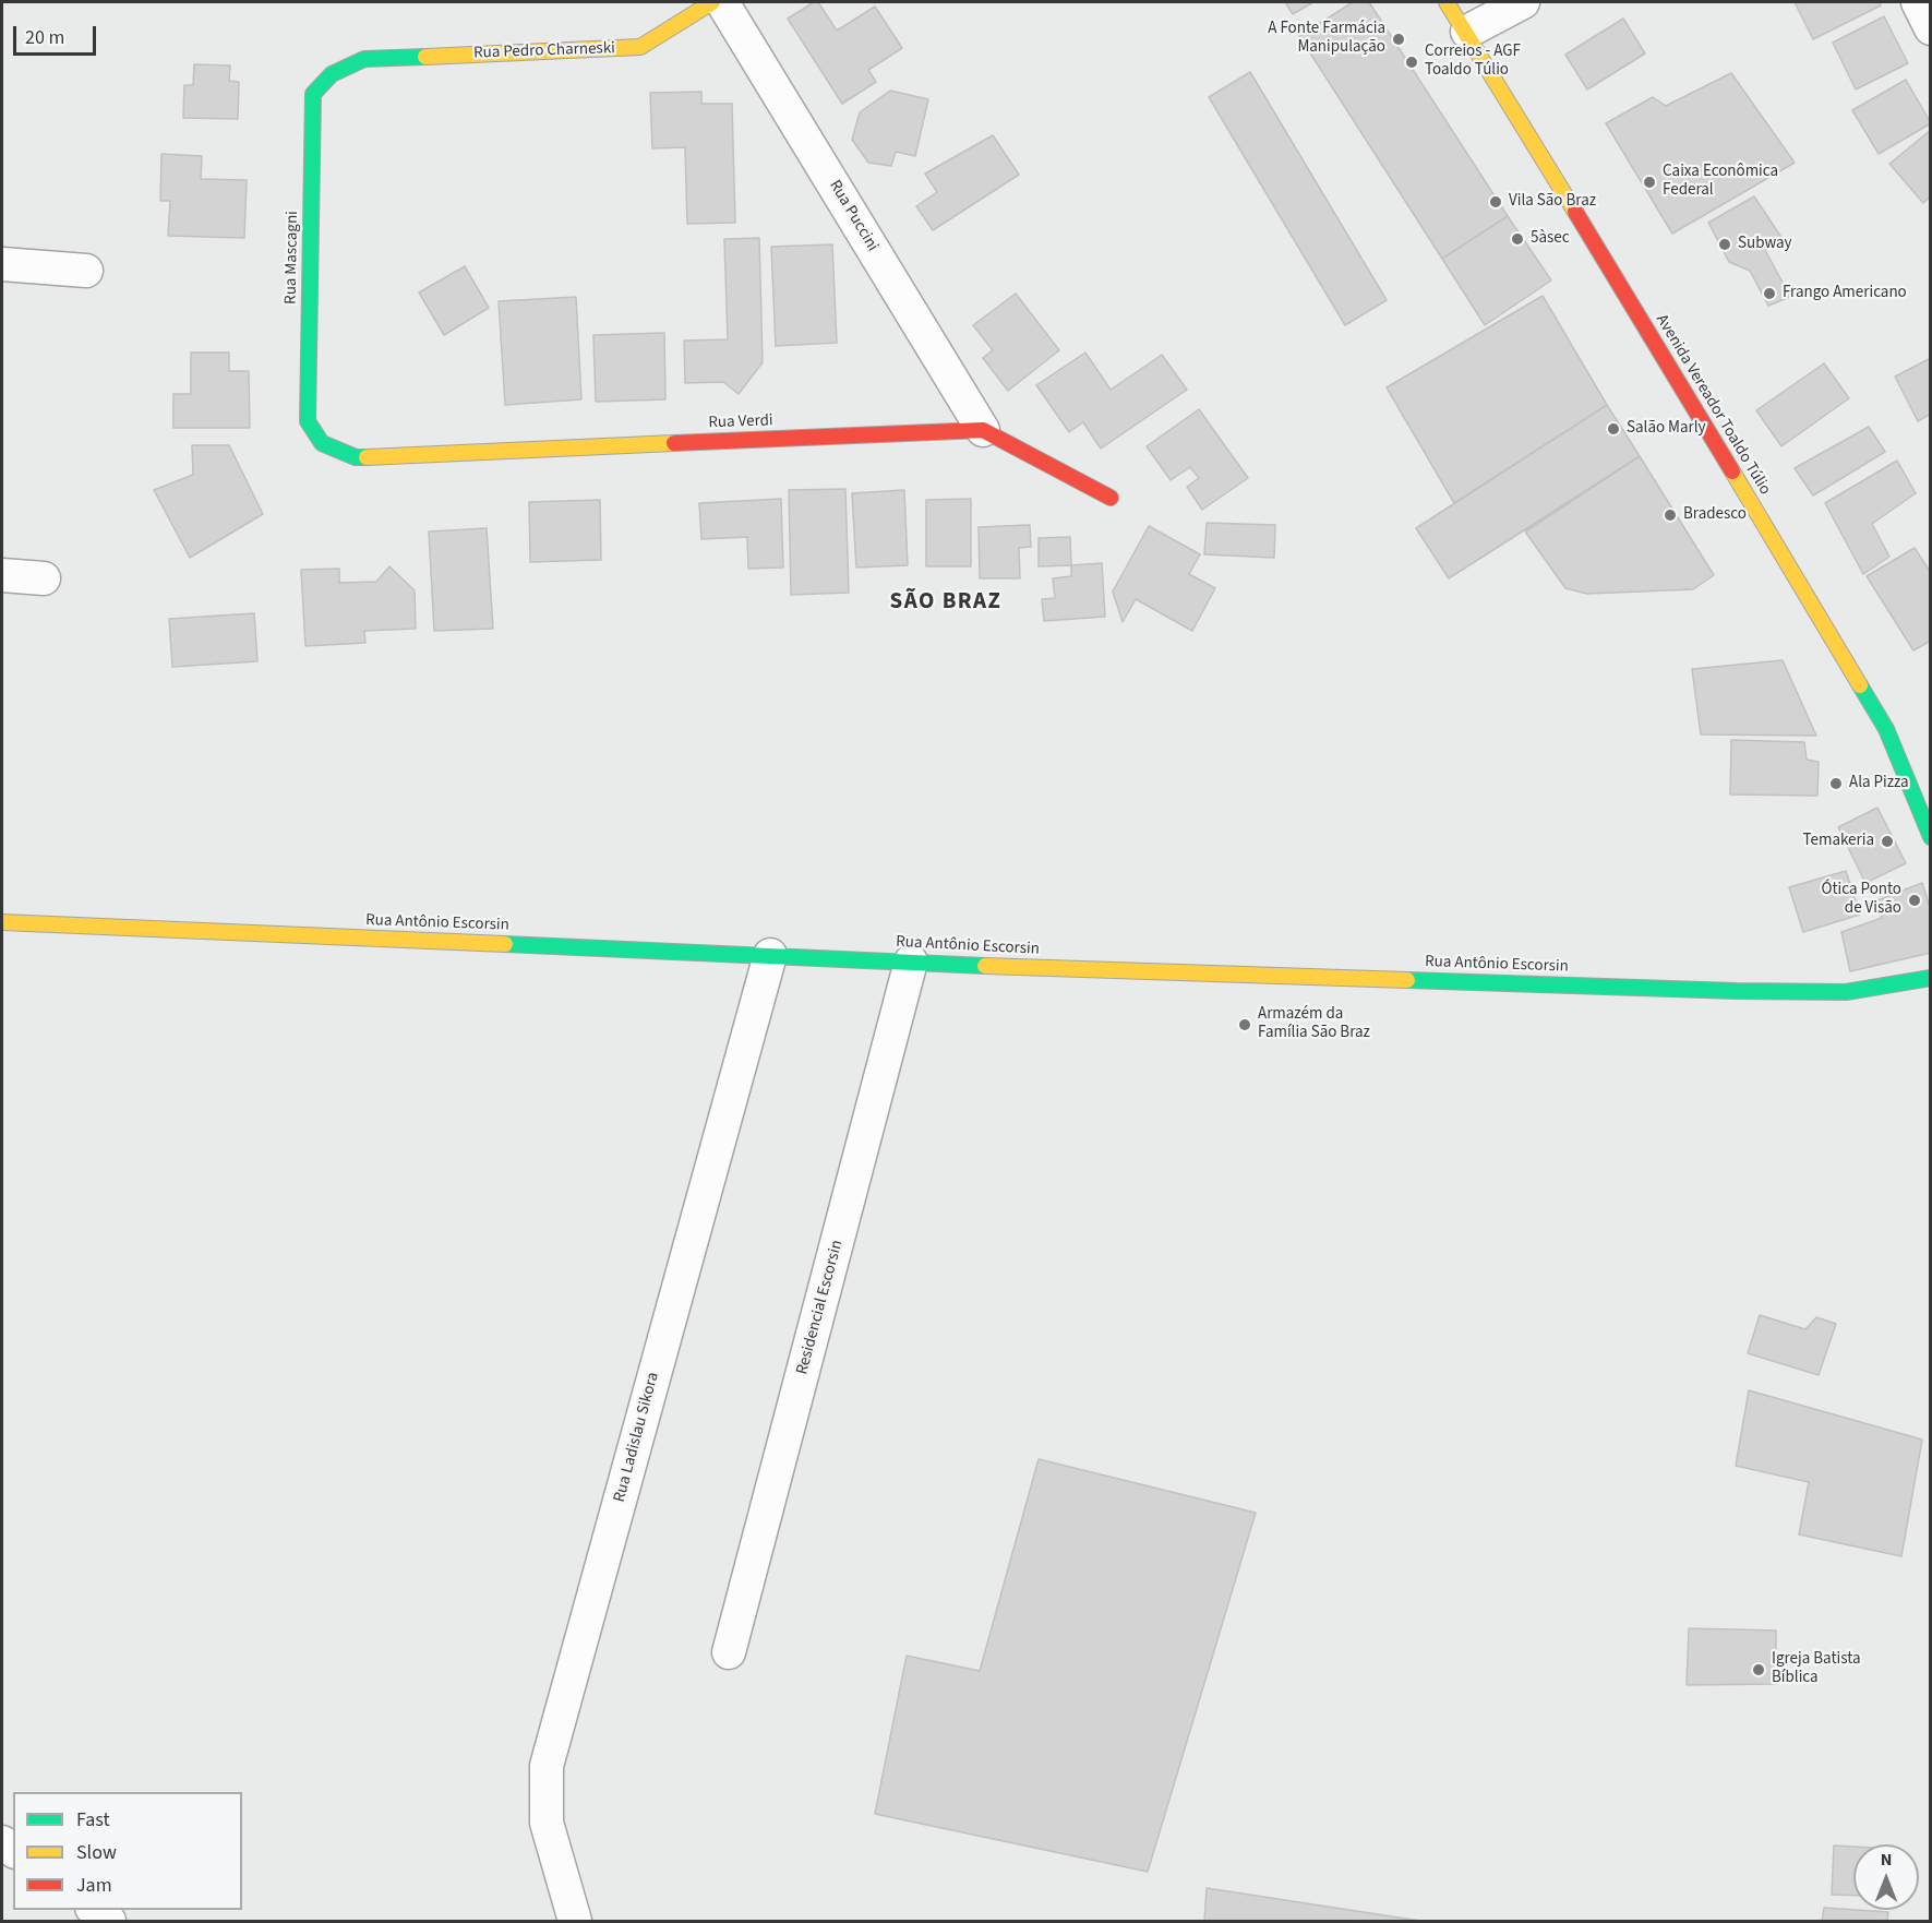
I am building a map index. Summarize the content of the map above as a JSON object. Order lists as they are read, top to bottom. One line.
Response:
{"streets":{"street":["Rua Pedro Charneski","Rua Puccini","Rua Mascagni","Avenida Vereador Toaldo Túlio","Rua Verdi","Rua Antônio Escorsin","Residencial Escorsin","Rua Ladislau Sikora"]},"crossings":[["Rua Pedro Charneski","Rua Mascagni"],["Rua Puccini","Rua Verdi"],["Rua Mascagni","Rua Verdi"],["Rua Antônio Escorsin","Residencial Escorsin"],["Rua Antônio Escorsin","Rua Ladislau Sikora"]],"districts":["SÃO BRAZ"],"places":["A Fonte Farmácia Manipulação","Correios - AGF Toaldo Túlio","Caixa Econômica Federal","Vila São Braz","5àsec","Subway","Frango Americano","Salão Marly","Bradesco","Ala Pizza","Temakeria","Ótica Ponto de Visão","Armazém da Família São Braz","Igreja Batista Bíblica"],"legend":["Fast","Slow","Jam"],"scale_bar":"20 m","north":"top"}
